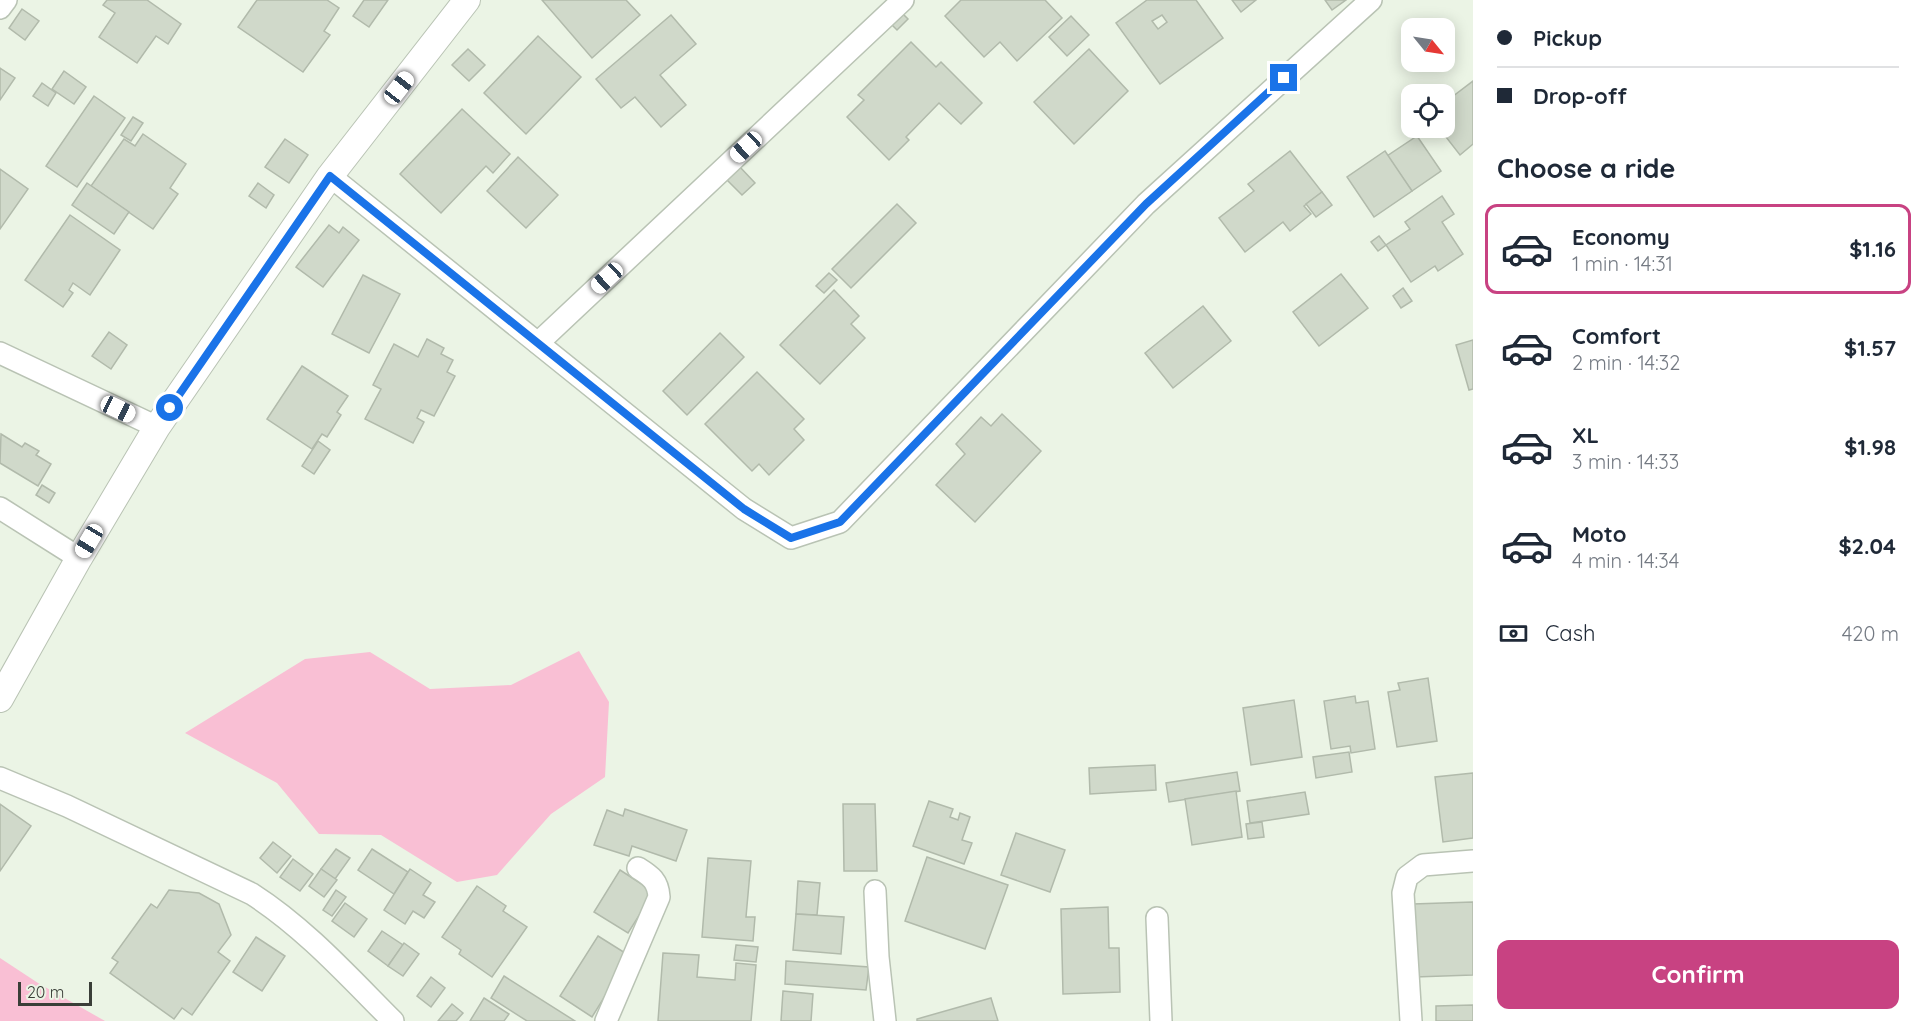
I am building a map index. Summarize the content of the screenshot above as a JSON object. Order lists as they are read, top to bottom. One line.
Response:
{"scale_bar":"20 m","north":"bottom right","page":{"banner":["Pickup","Drop-off"],"heading":"Choose a ride","list":[{"name":"Economy","note":"1 min · 14:31","value":"$1.16"},{"name":"Comfort","note":"2 min · 14:32","value":"$1.57"},{"name":"XL","note":"3 min · 14:33","value":"$1.98"},{"name":"Moto","note":"4 min · 14:34","value":"$2.04"}],"pay":["Cash","420 m"],"buttons":"Confirm","scale":"20 m"}}
